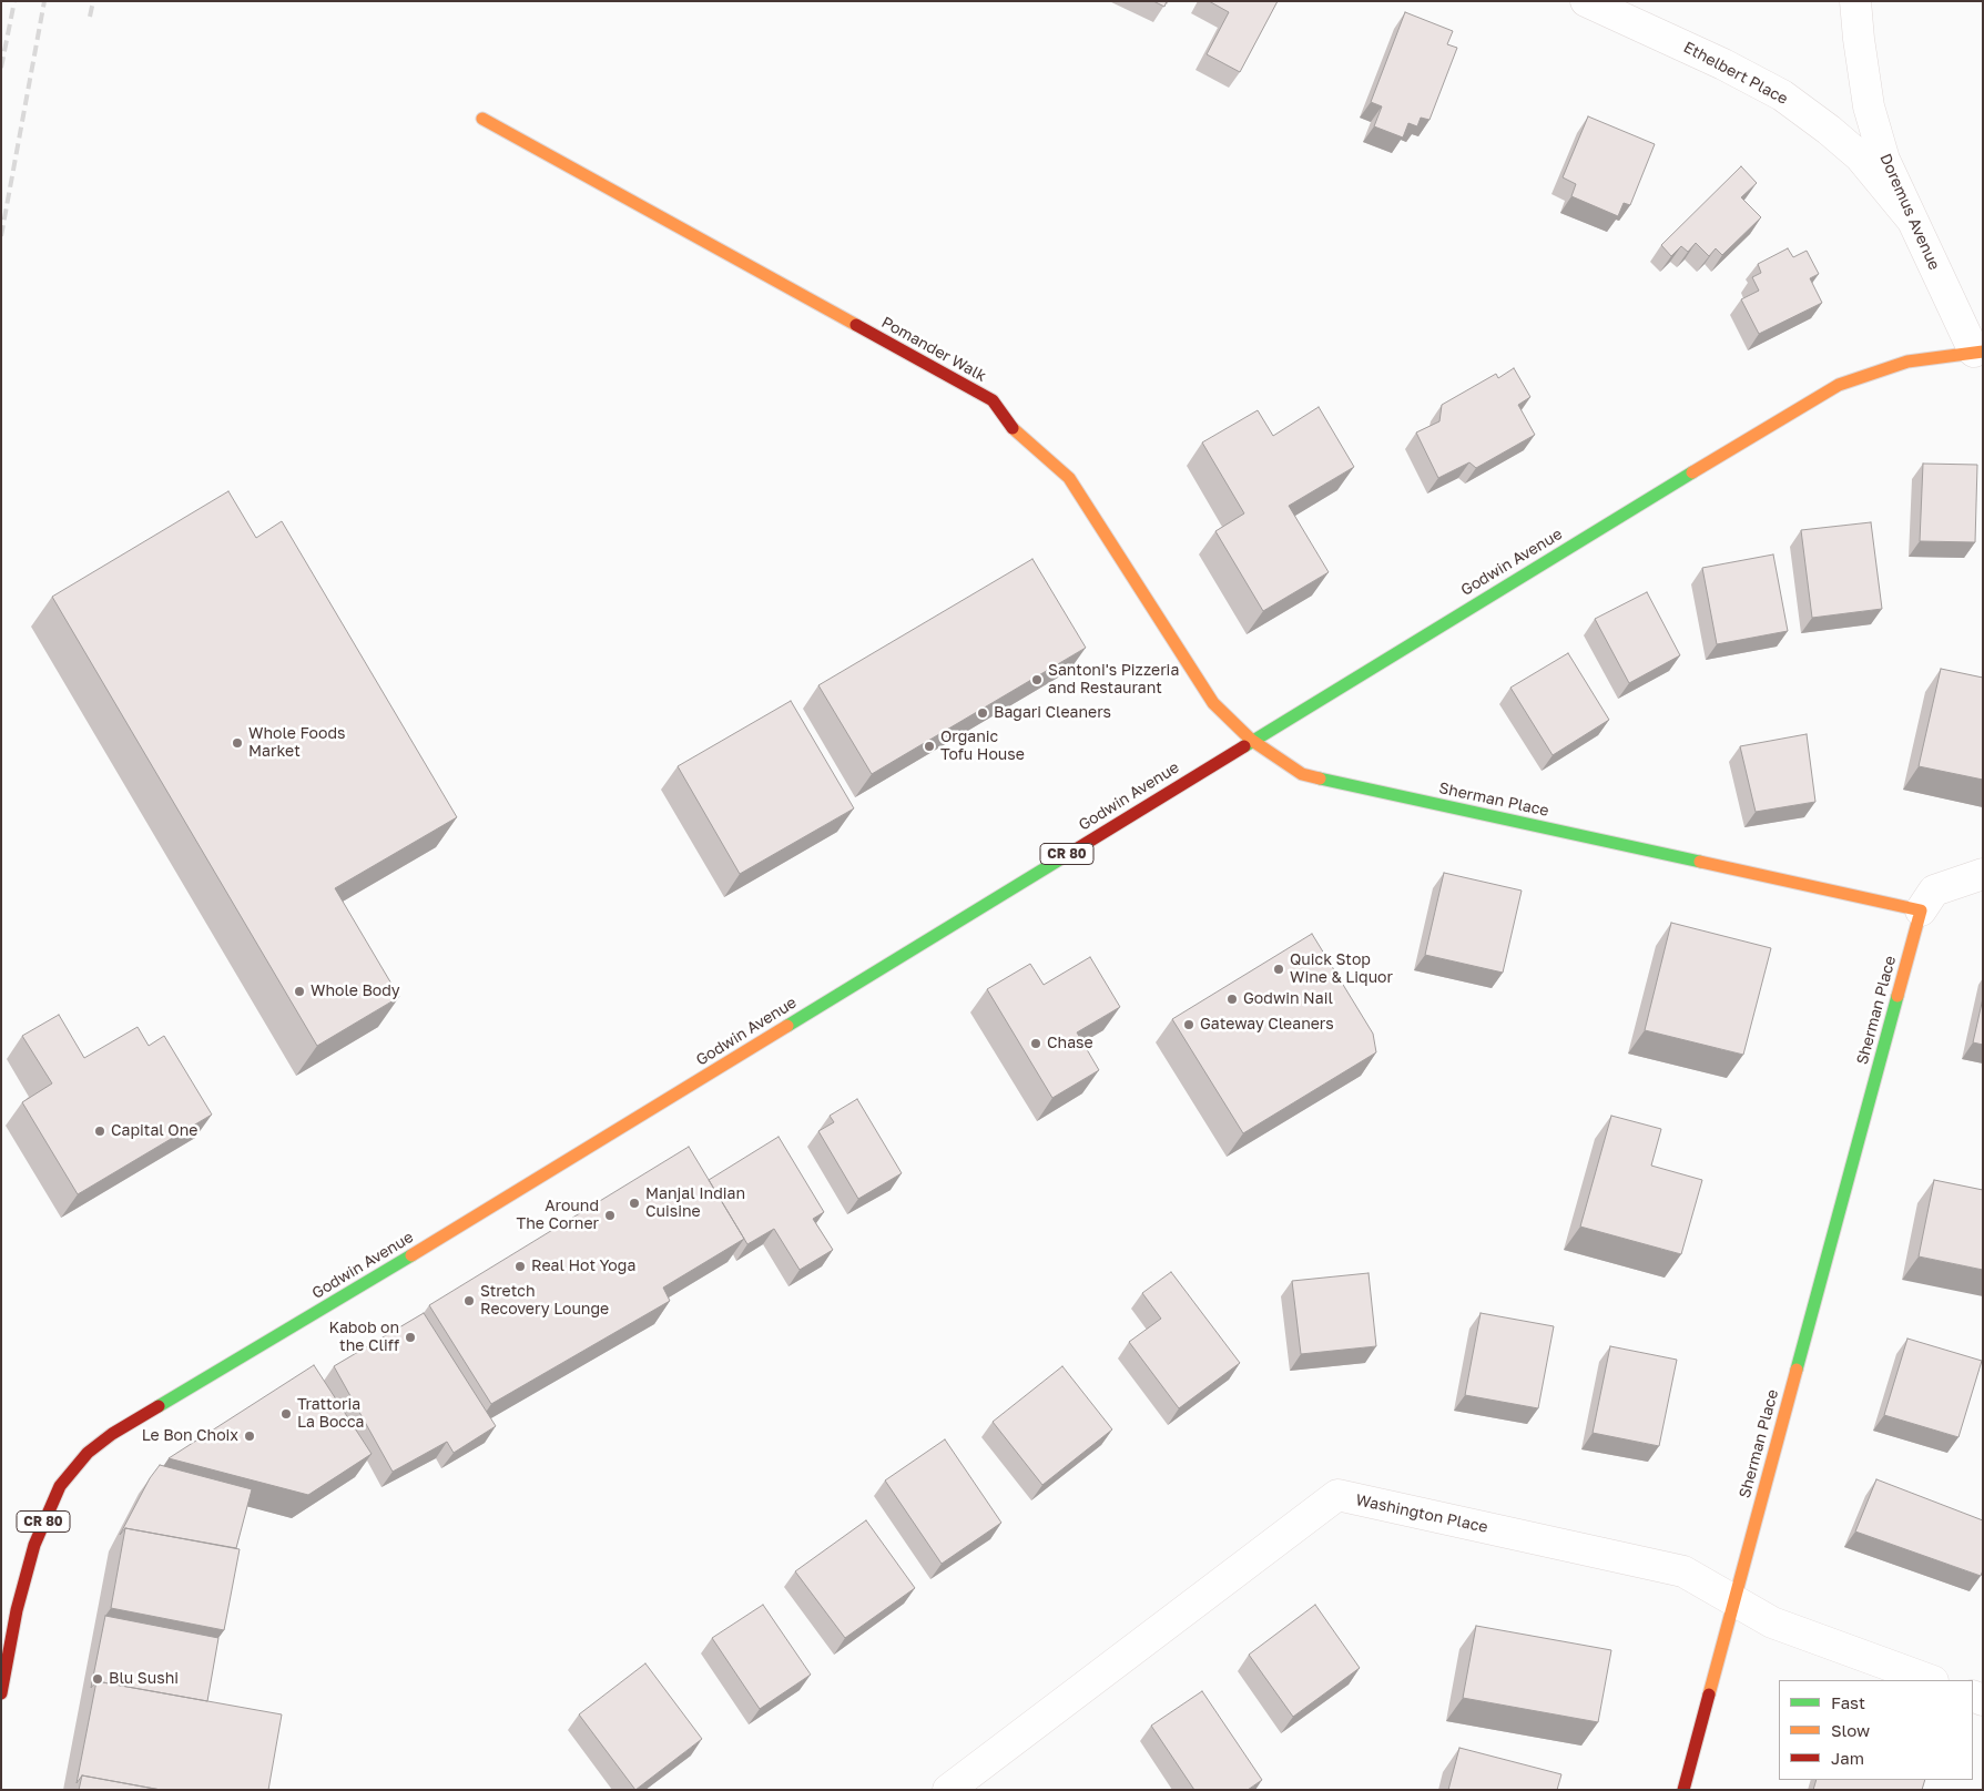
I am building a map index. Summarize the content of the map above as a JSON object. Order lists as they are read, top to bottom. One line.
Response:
{"streets":{"street":["Ethelbert Place","Doremus Avenue","Pomander Walk","Godwin Avenue","Sherman Place","CR 80","Washington Place"]},"crossings":[["Ethelbert Place","Doremus Avenue"],["Doremus Avenue","Godwin Avenue"],["Pomander Walk","Godwin Avenue"],["Pomander Walk","Sherman Place"],["Godwin Avenue","Sherman Place"],["Sherman Place","Washington Place"]],"places":["Santoni's Pizzeria and Restaurant","Bagari Cleaners","Whole Foods Market","Organic Tofu House","Quick Stop Wine & Liquor","Whole Body","Godwin Nail","Gateway Cleaners","Chase","Capital One","Manjal Indian Cuisine","Around The Corner","Real Hot Yoga","Stretch Recovery Lounge","Kabob on the Cliff","Trattoria La Bocca","Le Bon Choix","Blu Sushi"],"legend":["Fast","Slow","Jam"]}
